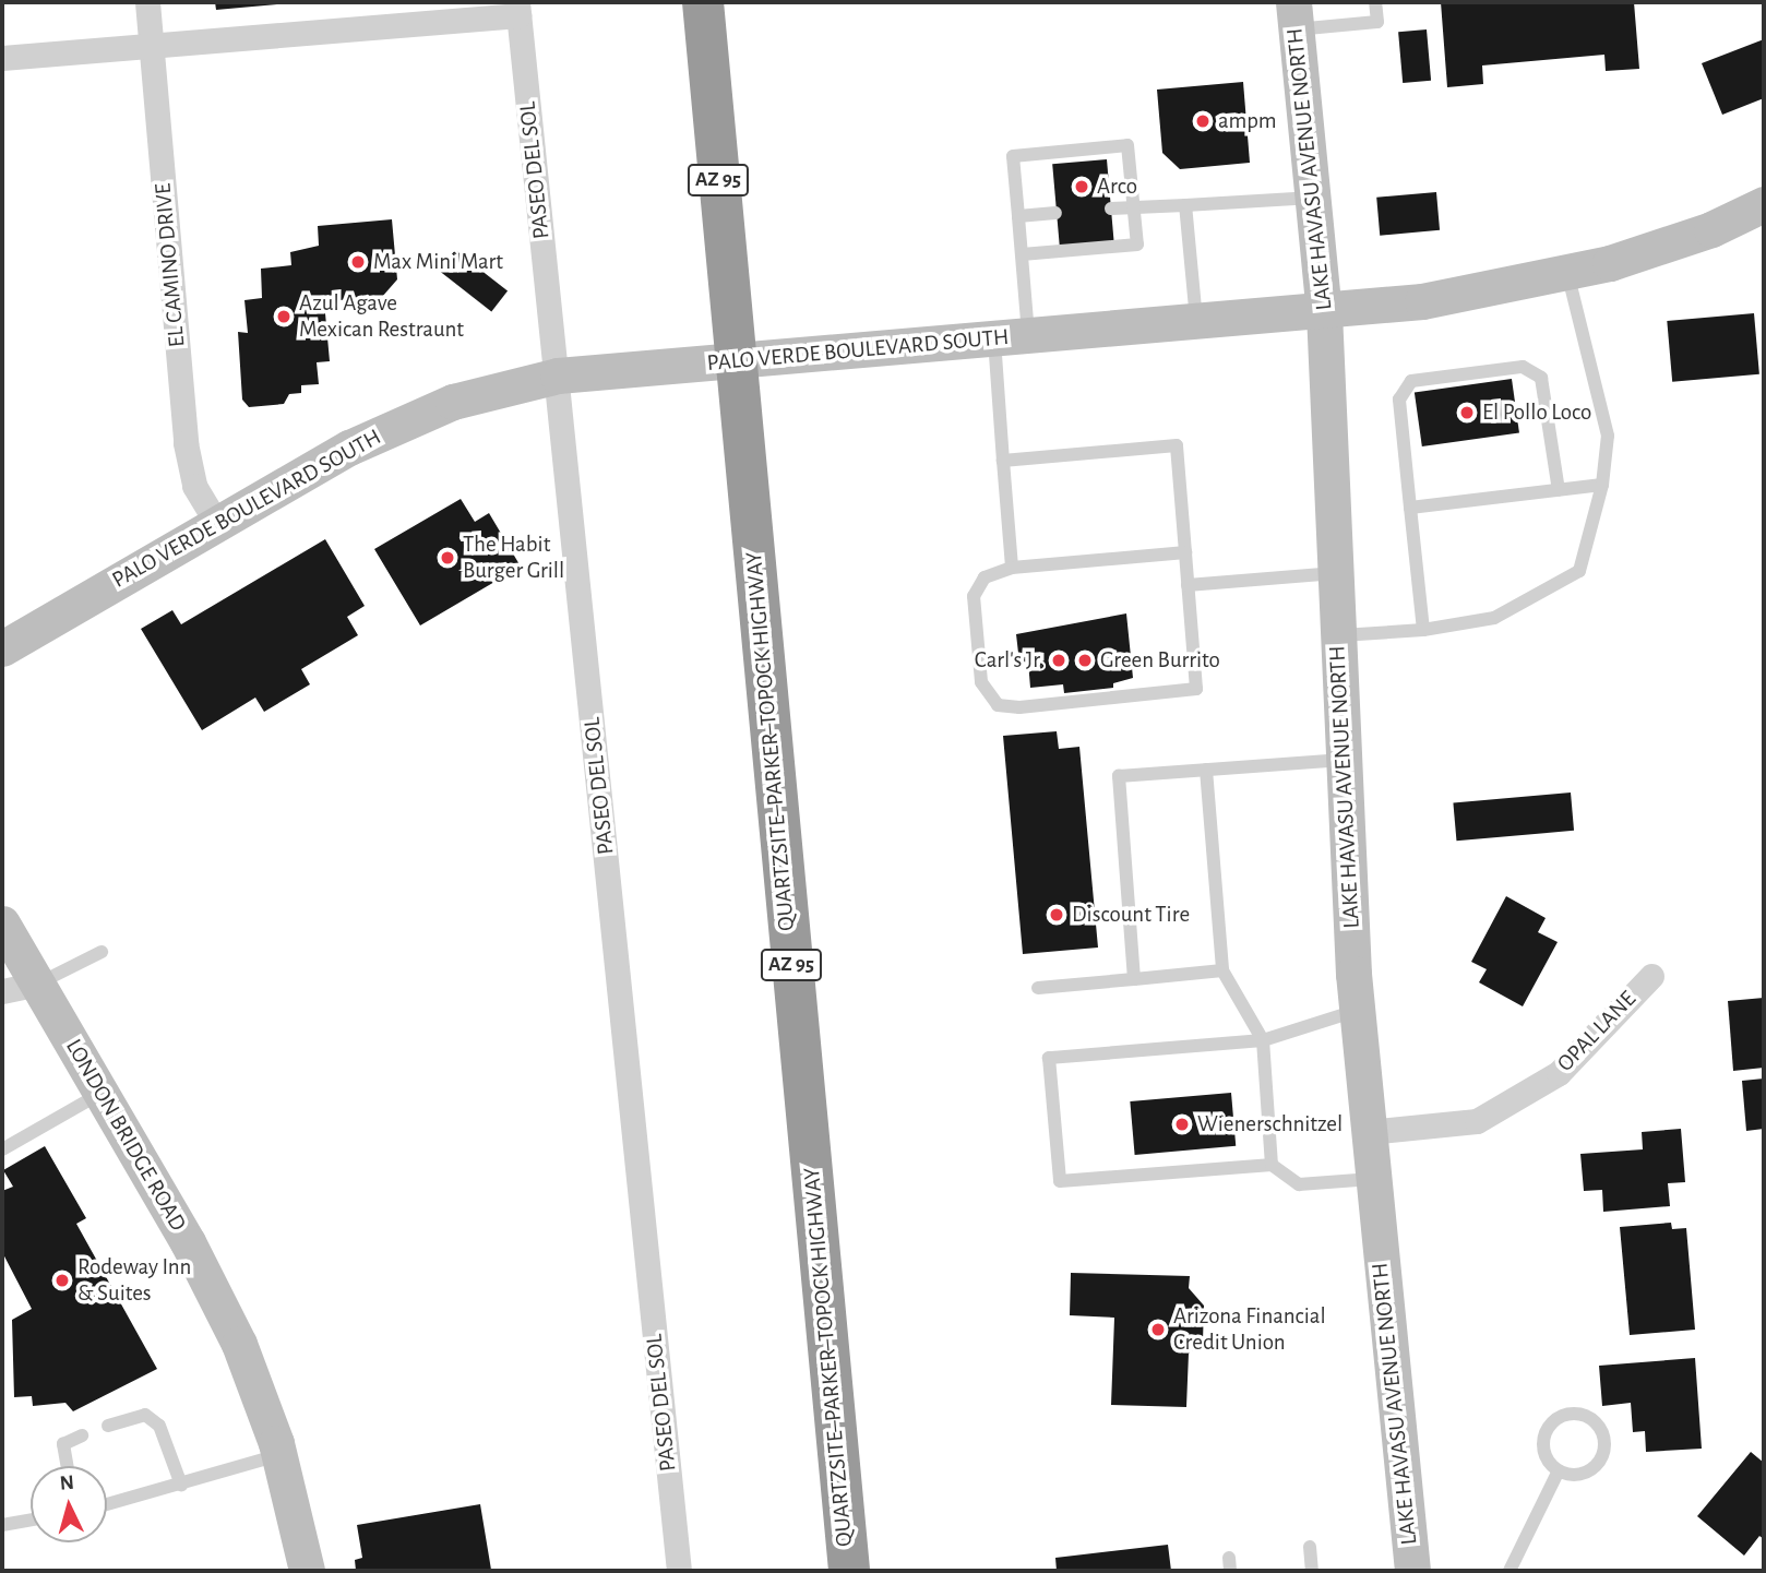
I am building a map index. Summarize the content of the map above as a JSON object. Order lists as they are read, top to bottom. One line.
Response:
{"streets":{"highway":["AZ 95","QUARTZSITE–PARKER–TOPOCK HIGHWAY"],"main road":["LAKE HAVASU AVENUE NORTH","PALO VERDE BOULEVARD SOUTH","LONDON BRIDGE ROAD"],"street":["PASEO DEL SOL","EL CAMINO DRIVE","OPAL LANE"]},"crossings":[["LAKE HAVASU AVENUE NORTH","PALO VERDE BOULEVARD SOUTH"],["LAKE HAVASU AVENUE NORTH","OPAL LANE"],["PASEO DEL SOL","PALO VERDE BOULEVARD SOUTH"],["EL CAMINO DRIVE","PALO VERDE BOULEVARD SOUTH"],["PALO VERDE BOULEVARD SOUTH","QUARTZSITE–PARKER–TOPOCK HIGHWAY"]],"places":["ampm","Arco","Max Mini Mart","Azul Agave Mexican Restraunt","El Pollo Loco","The Habit Burger Grill","Carl's Jr.","Green Burrito","Discount Tire","Wienerschnitzel","Rodeway Inn & Suites","Arizona Financial Credit Union"],"north":"top"}
